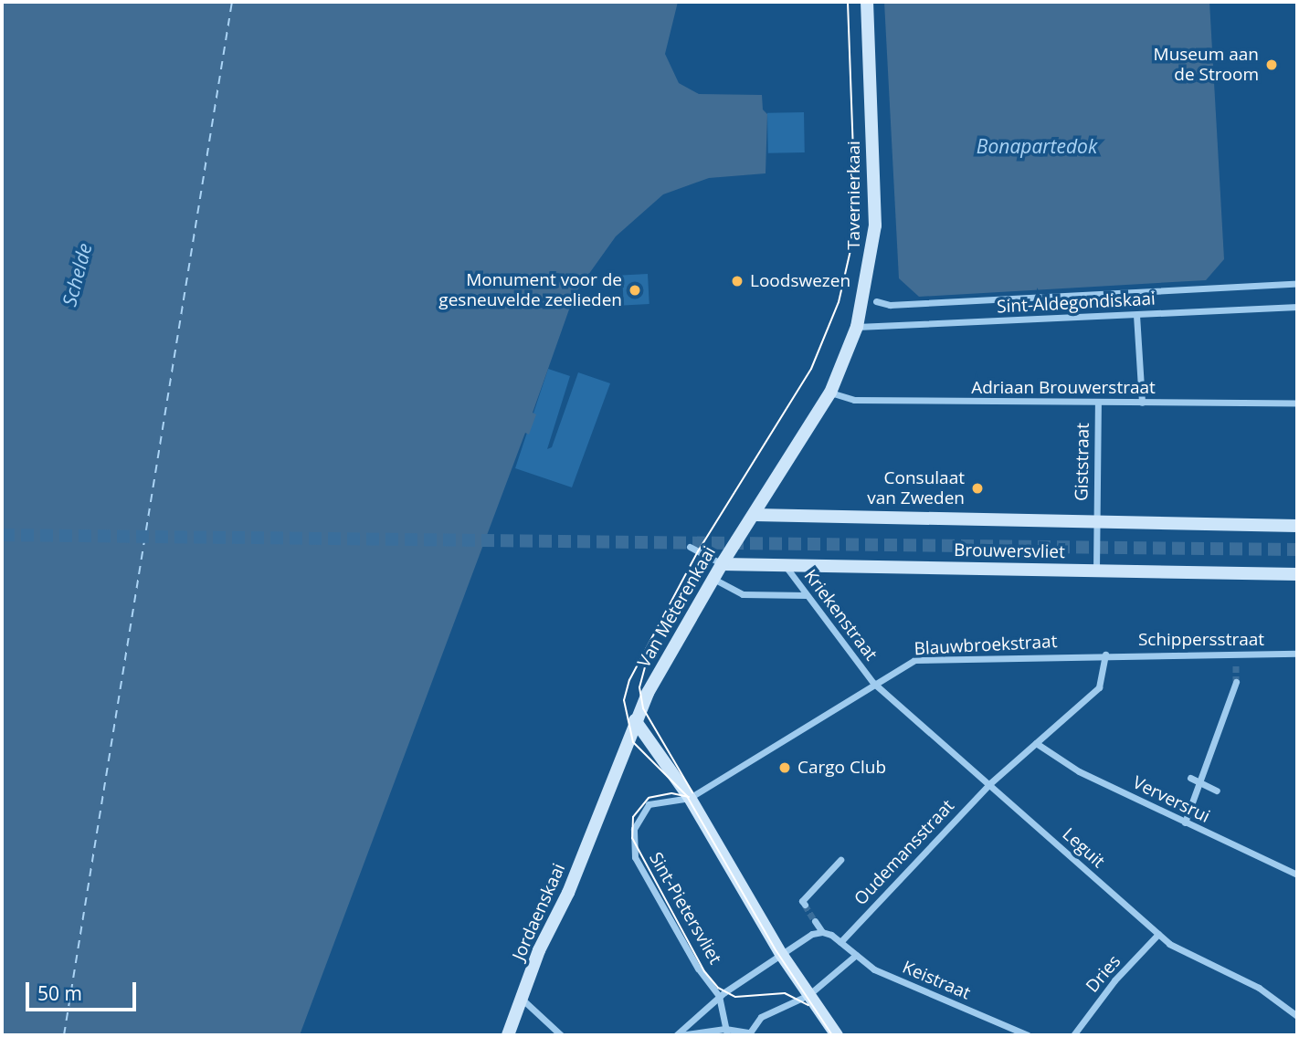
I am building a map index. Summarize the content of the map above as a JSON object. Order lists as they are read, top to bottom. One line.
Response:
{"streets":{"street":["Tavernierkaai","Sint-Aldegondiskaai","Adriaan Brouwerstraat","Giststraat","Brouwersvliet","Van Meterenkaai","Kriekenstraat","Schippersstraat","Blauwbroekstraat","Verversrui","Leguit","Oudemansstraat","Sint-Pietersvliet","Jordaenskaai","Dries","Keistraat"]},"crossings":[["Tavernierkaai","Sint-Aldegondiskaai"],["Tavernierkaai","Adriaan Brouwerstraat"],["Tavernierkaai","Brouwersvliet"],["Tavernierkaai","Van Meterenkaai"],["Adriaan Brouwerstraat","Giststraat"],["Giststraat","Brouwersvliet"],["Brouwersvliet","Van Meterenkaai"],["Brouwersvliet","Kriekenstraat"],["Van Meterenkaai","Jordaenskaai"],["Kriekenstraat","Blauwbroekstraat"],["Kriekenstraat","Leguit"],["Kriekenstraat","Oudemansstraat"],["Schippersstraat","Blauwbroekstraat"],["Schippersstraat","Oudemansstraat"],["Blauwbroekstraat","Oudemansstraat"],["Blauwbroekstraat","Sint-Pietersvliet"],["Verversrui","Oudemansstraat"],["Leguit","Oudemansstraat"],["Leguit","Dries"],["Oudemansstraat","Keistraat"]],"water":["Bonapartedok","Schelde"],"places":["Museum aan de Stroom","Loodswezen","Monument voor de gesneuvelde zeelieden","Consulaat van Zweden","Cargo Club"],"scale_bar":"50 m"}
